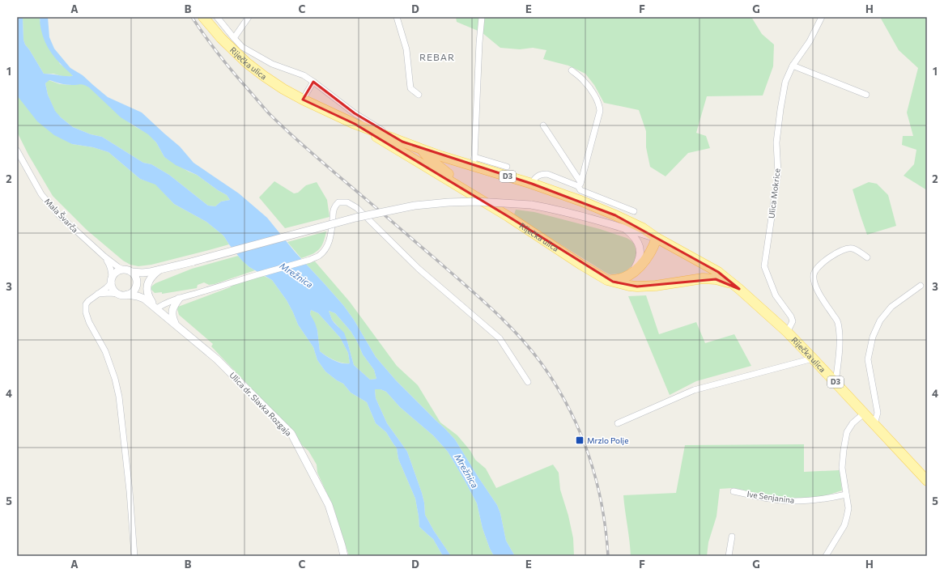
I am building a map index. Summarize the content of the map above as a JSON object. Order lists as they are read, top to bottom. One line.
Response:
{"streets":{"main road":["Riječka ulica","D3"],"street":["Ulica Mokrice","Mala Švarča","Ulica dr. Slavka Rozgaja","Ive Senjanina"]},"crossings":[["Riječka ulica","Ulica Mokrice"]],"districts":["REBAR"],"water":["Mrežnica"],"places":{"transit":["Mrzlo Polje"]},"grid":{"columns":["A","B","C","D","E","F","G","H"],"rows":["1","2","3","4","5"]}}
